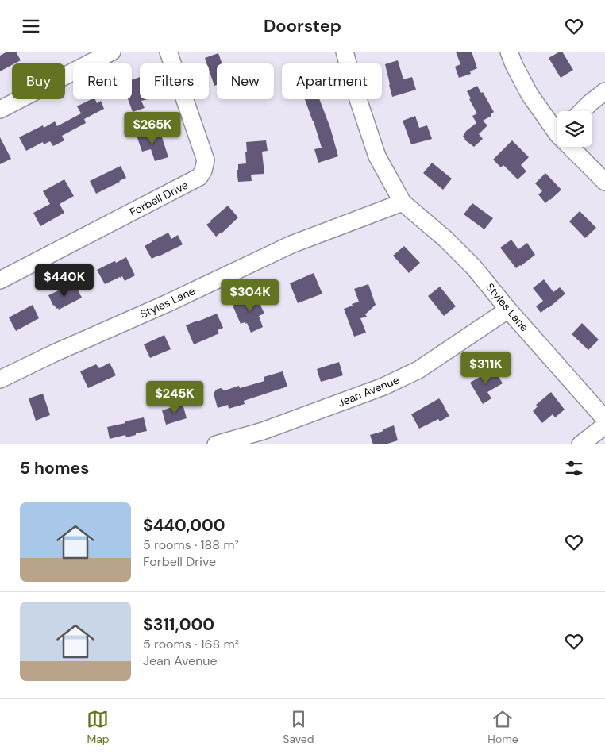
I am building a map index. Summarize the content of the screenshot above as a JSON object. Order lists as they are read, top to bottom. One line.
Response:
{"streets":{"street":["Forbell Drive","Styles Lane","Jean Avenue"]},"crossings":[["Styles Lane","Jean Avenue"]],"page":{"header":"Doorstep","chip":["Buy","Rent","Filters","New","Apartment"],"price":["$265K","$440K","$304K","$311K","$245K"],"heading":"5 homes","list":[{"name":"$440,000","note":"5 rooms · 188 m² · Forbell Drive"},{"name":"$311,000","note":"5 rooms · 168 m² · Jean Avenue"}],"tabs":["Map","Saved","Home"]}}
